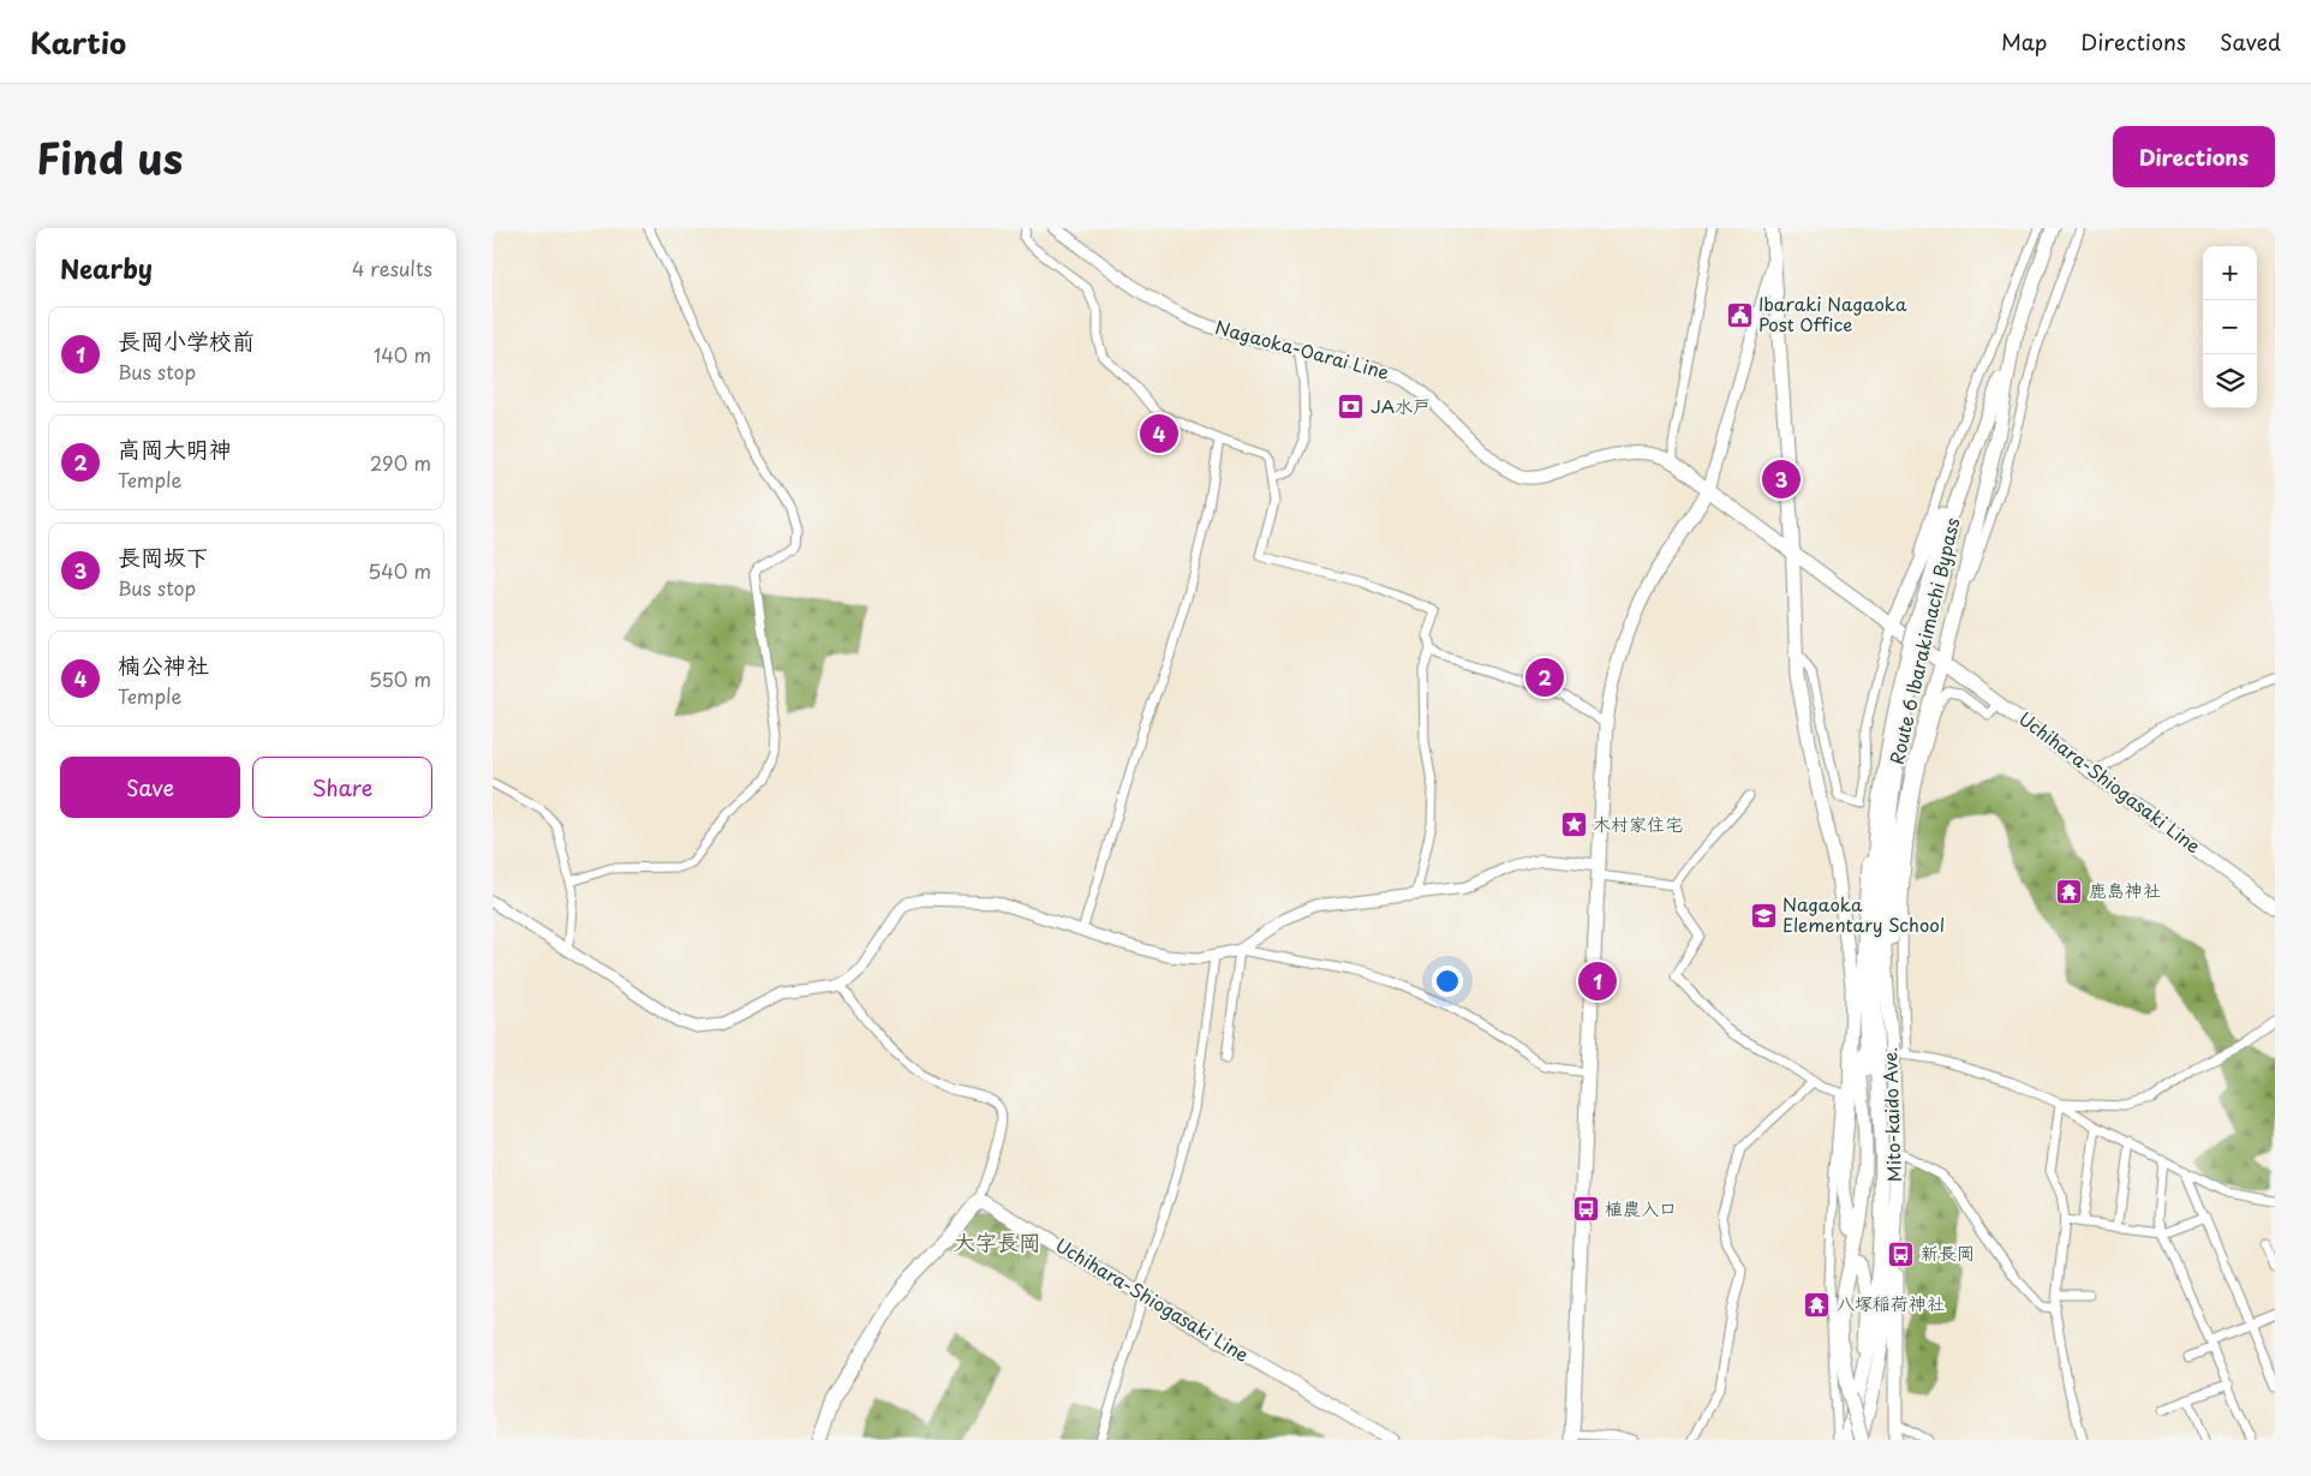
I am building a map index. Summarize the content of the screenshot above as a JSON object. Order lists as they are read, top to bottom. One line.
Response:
{"streets":{"main road":["Nagaoka-Oarai Line","Route 6 Ibarakimachi Bypass","Uchihara-Shiogasaki Line","Mito-kaido Ave."]},"crossings":[["Route 6 Ibarakimachi Bypass","Mito-kaido Ave."]],"districts":["大字長岡"],"places":{"public building":["Ibaraki Nagaoka Post Office"],"bank":["JA水戸"],"place":["木村家住宅"],"temple":["鹿島神社","八塚稲荷神社"],"school or university":["Nagaoka Elementary School"],"bus stop":["植農入口","新長岡"]},"page":{"header":"Kartio","nav":["Map","Directions","Saved"],"title":"Find us","buttons":["Directions",["Save","Share"]],"heading":["Nearby","4 results"],"map_buttons":["+","−"],"list":[{"mark":"1","name":"長岡小学校前","note":"Bus stop","value":"140 m"},{"mark":"2","name":"高岡大明神","note":"Temple","value":"290 m"},{"mark":"3","name":"長岡坂下","note":"Bus stop","value":"540 m"},{"mark":"4","name":"楠公神社","note":"Temple","value":"550 m"}],"pins":["4","3","2","1"]}}
